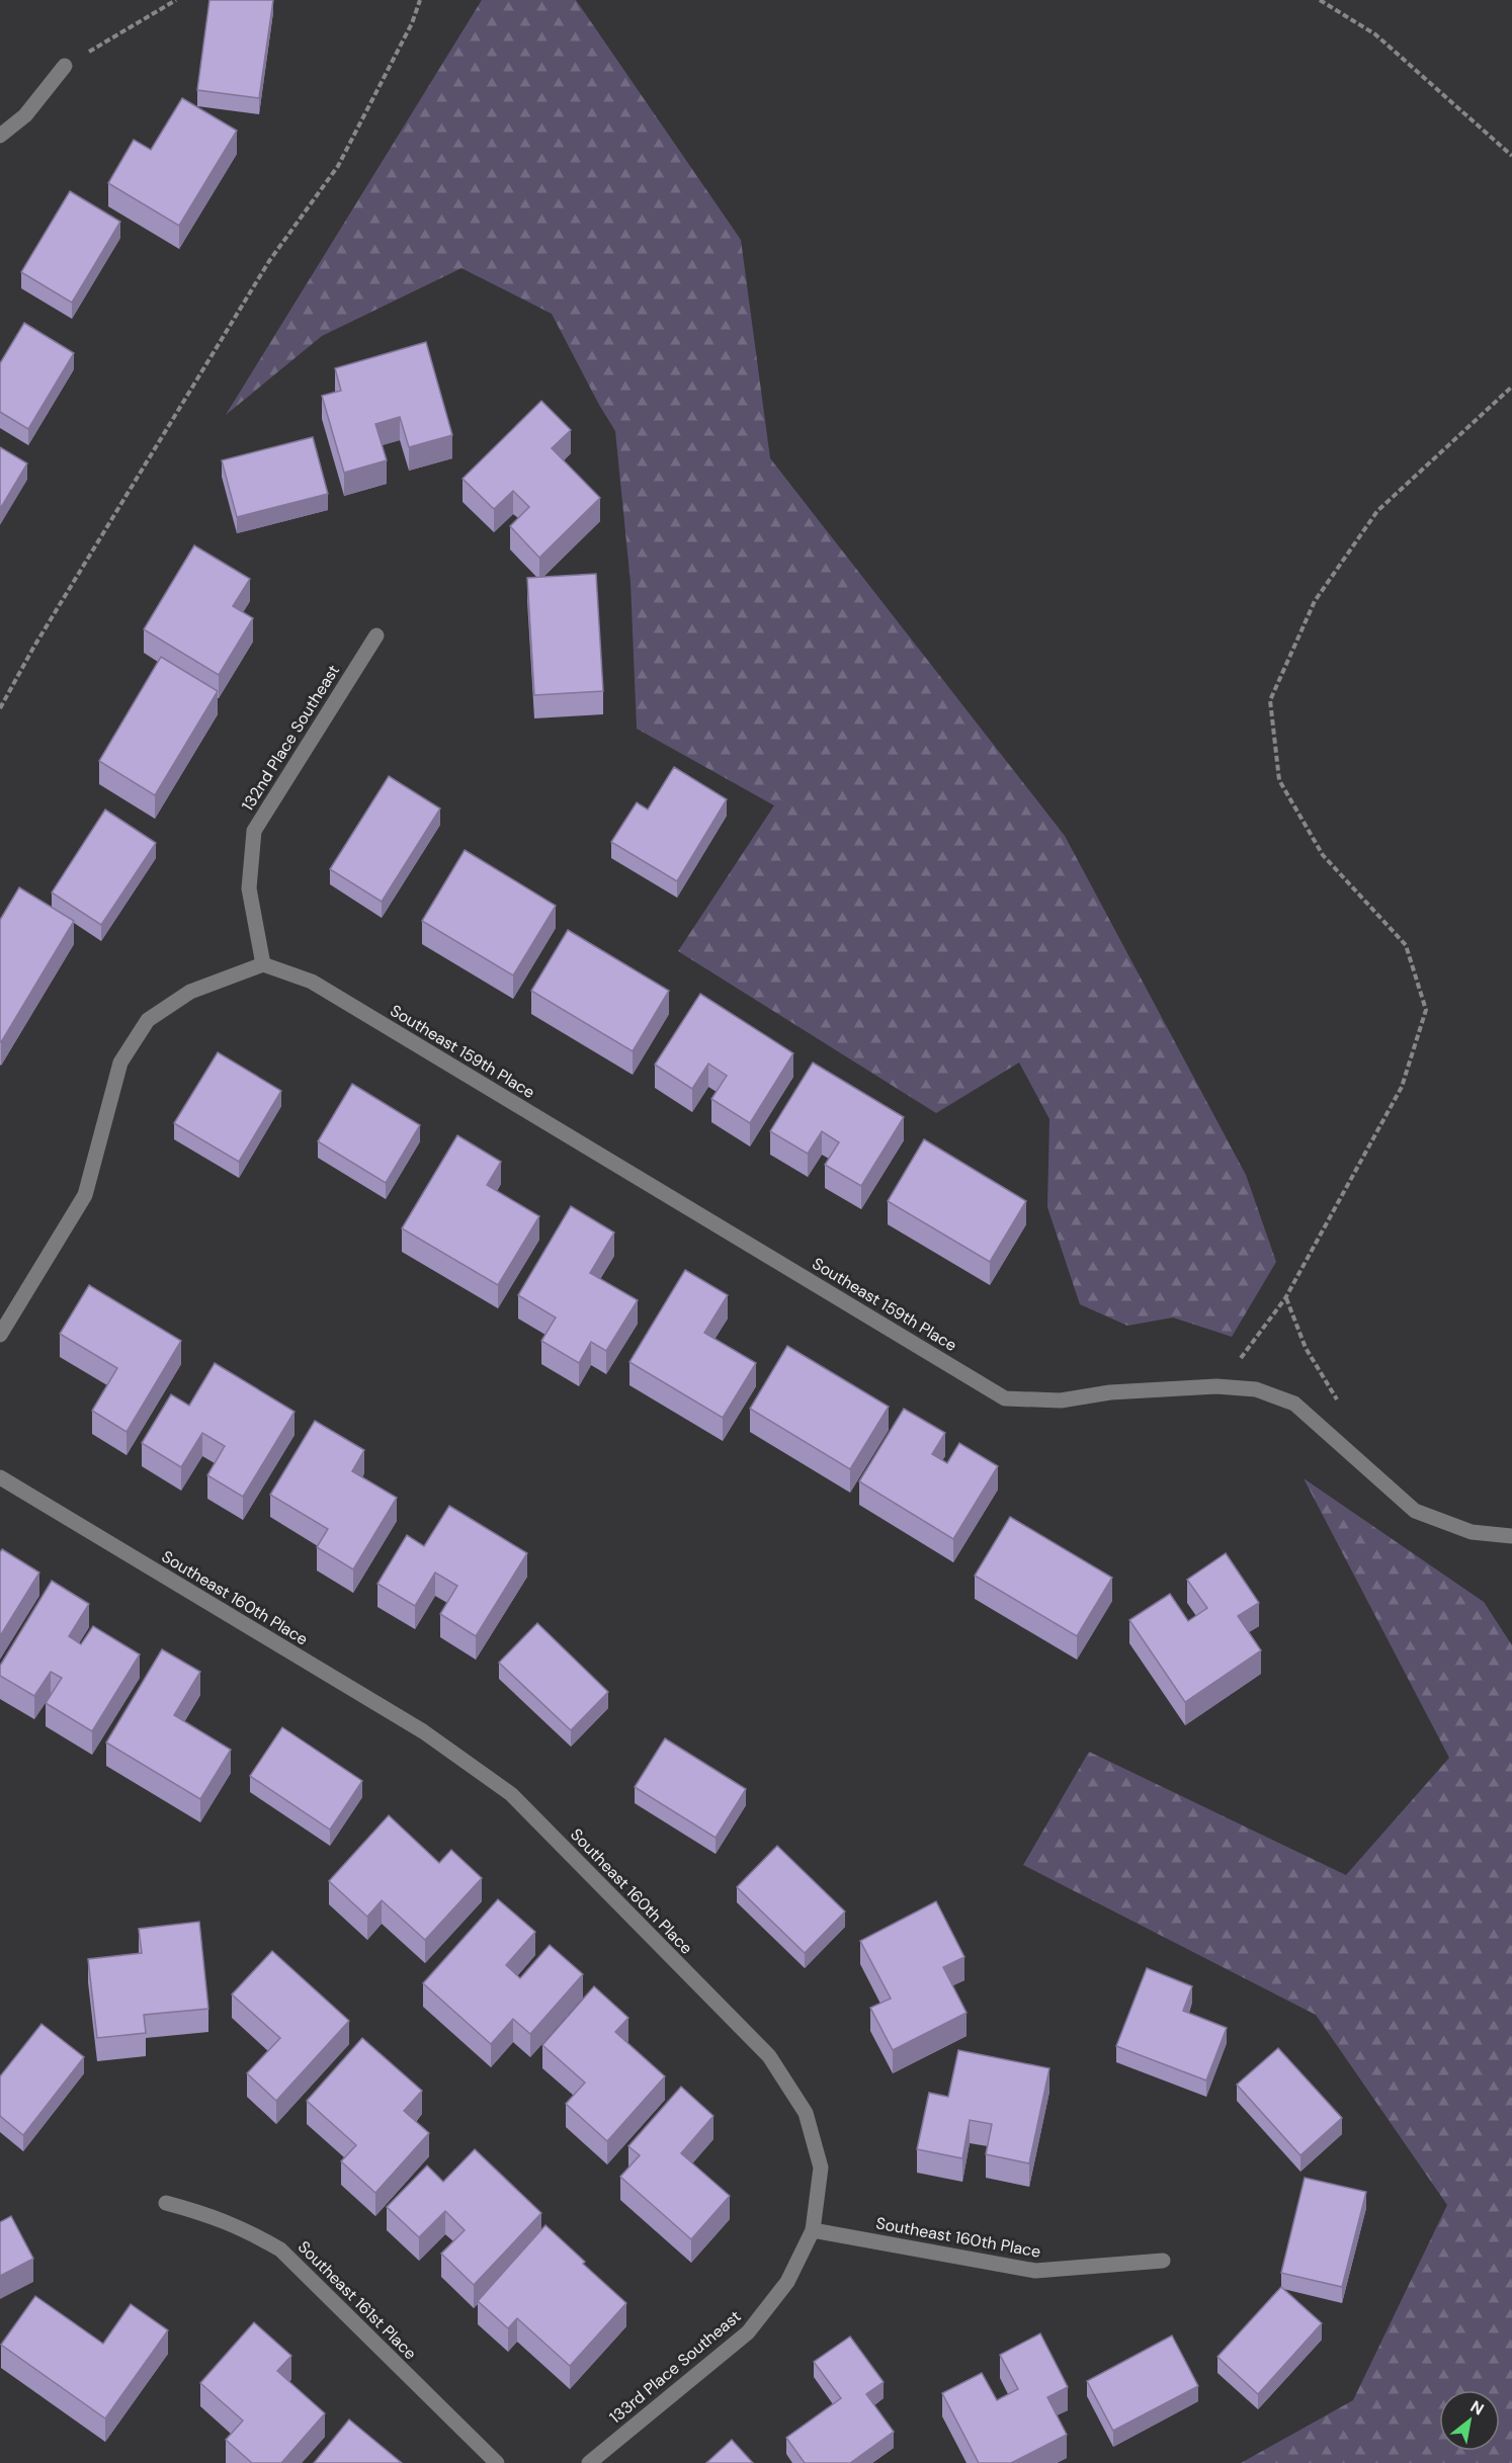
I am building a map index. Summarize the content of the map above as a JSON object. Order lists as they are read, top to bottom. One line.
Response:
{"streets":{"street":["132nd Place Southeast","Southeast 159th Place","Southeast 160th Place","Southeast 161st Place","133rd Place Southeast"]},"crossings":[["132nd Place Southeast","Southeast 159th Place"],["Southeast 160th Place","133rd Place Southeast"]],"north":"top right"}
